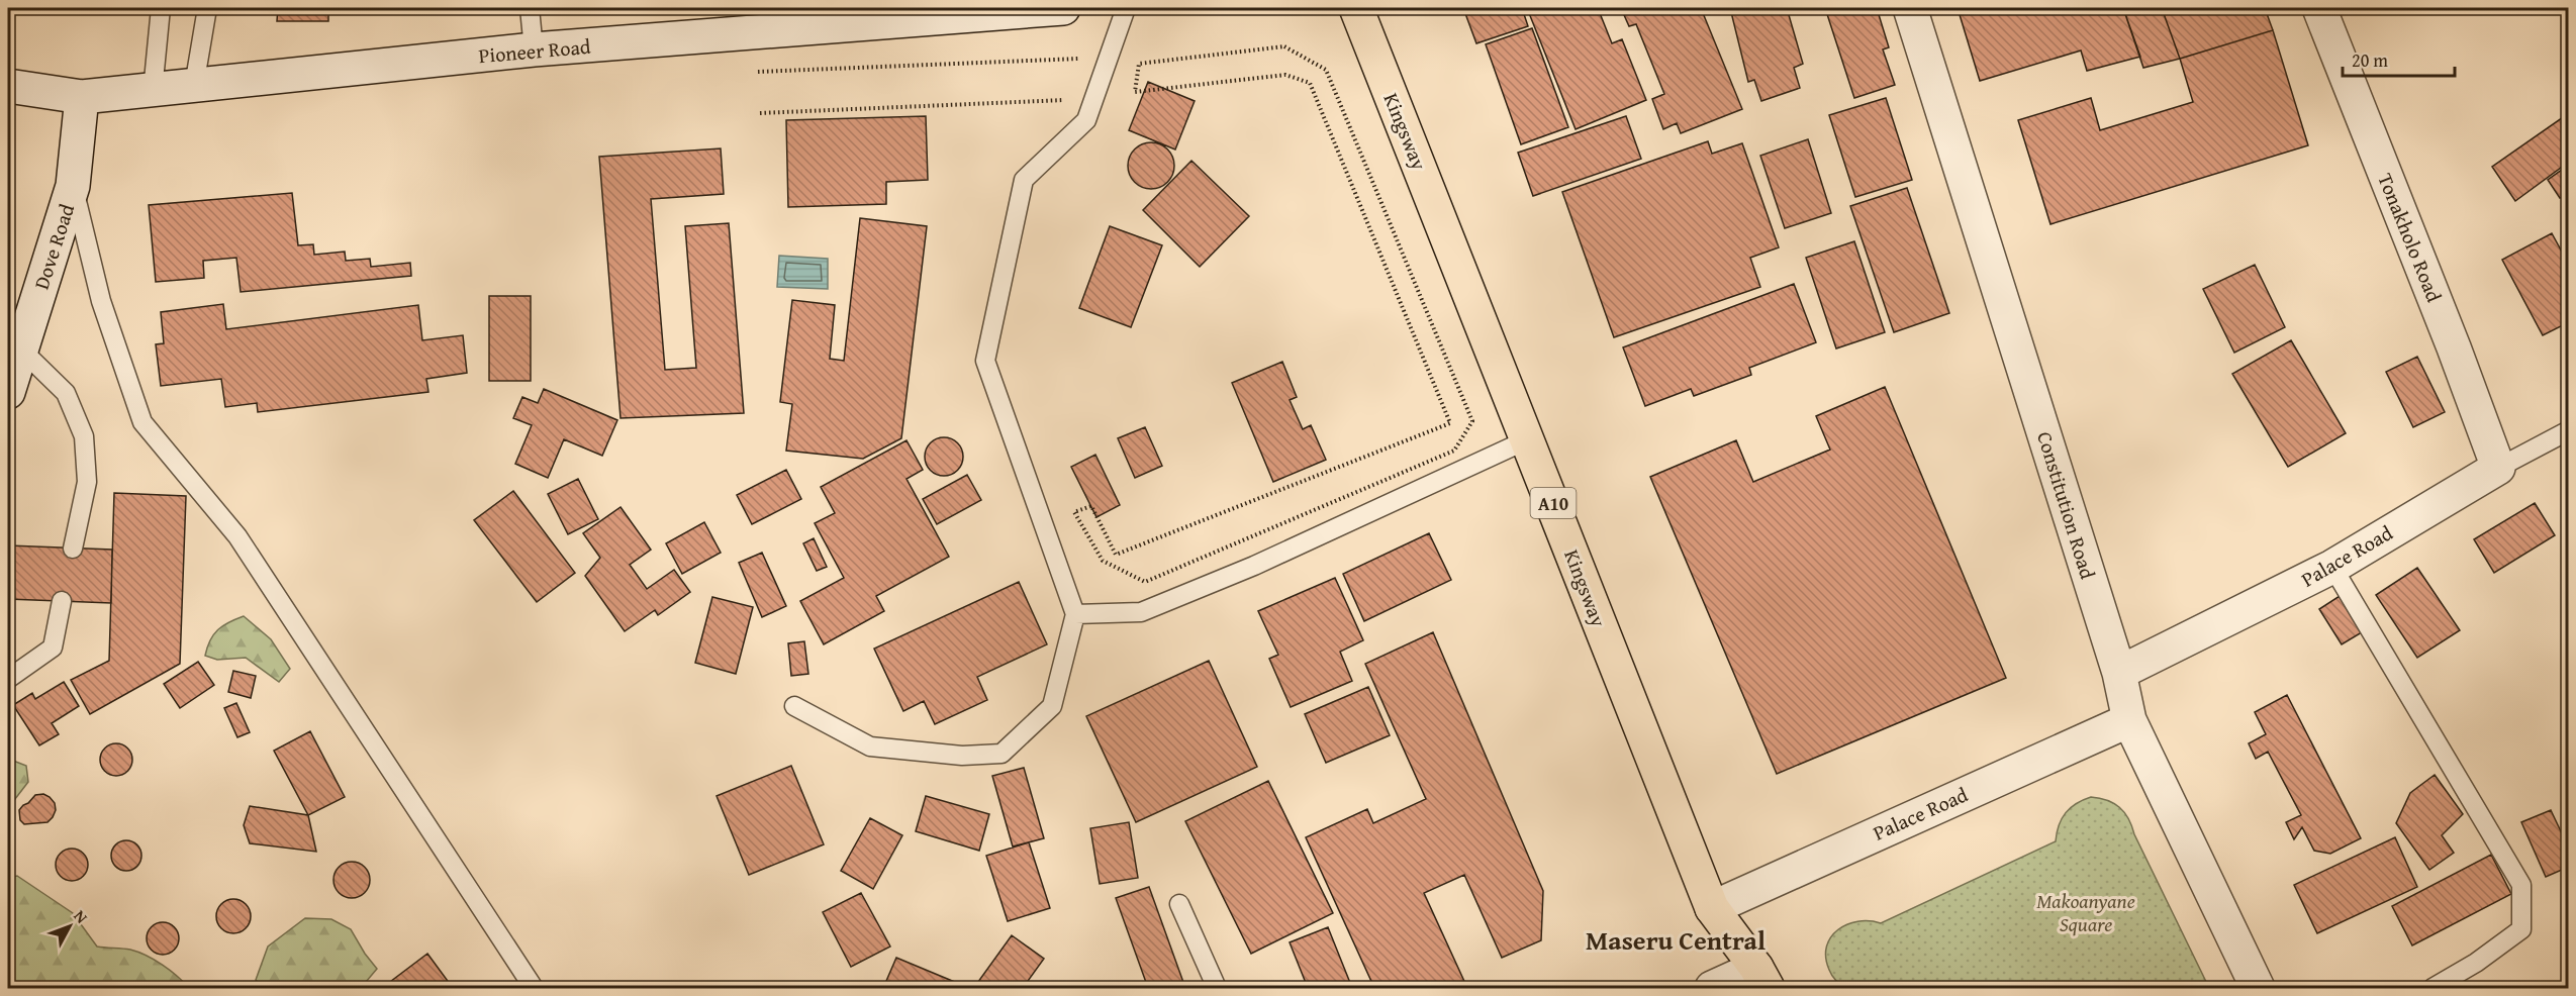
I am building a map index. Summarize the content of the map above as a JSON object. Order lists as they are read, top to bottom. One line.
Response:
{"streets":{"main road":["Kingsway","A10"],"street":["Pioneer Road","Tonakholo Road","Dove Road","Constitution Road","Palace Road"]},"crossings":[["Pioneer Road","Dove Road"],["Kingsway","Palace Road"],["Tonakholo Road","Palace Road"],["Constitution Road","Palace Road"]],"districts":["Maseru Central"],"parks":["Makoanyane Square"],"scale_bar":"20 m","north":"top right"}
